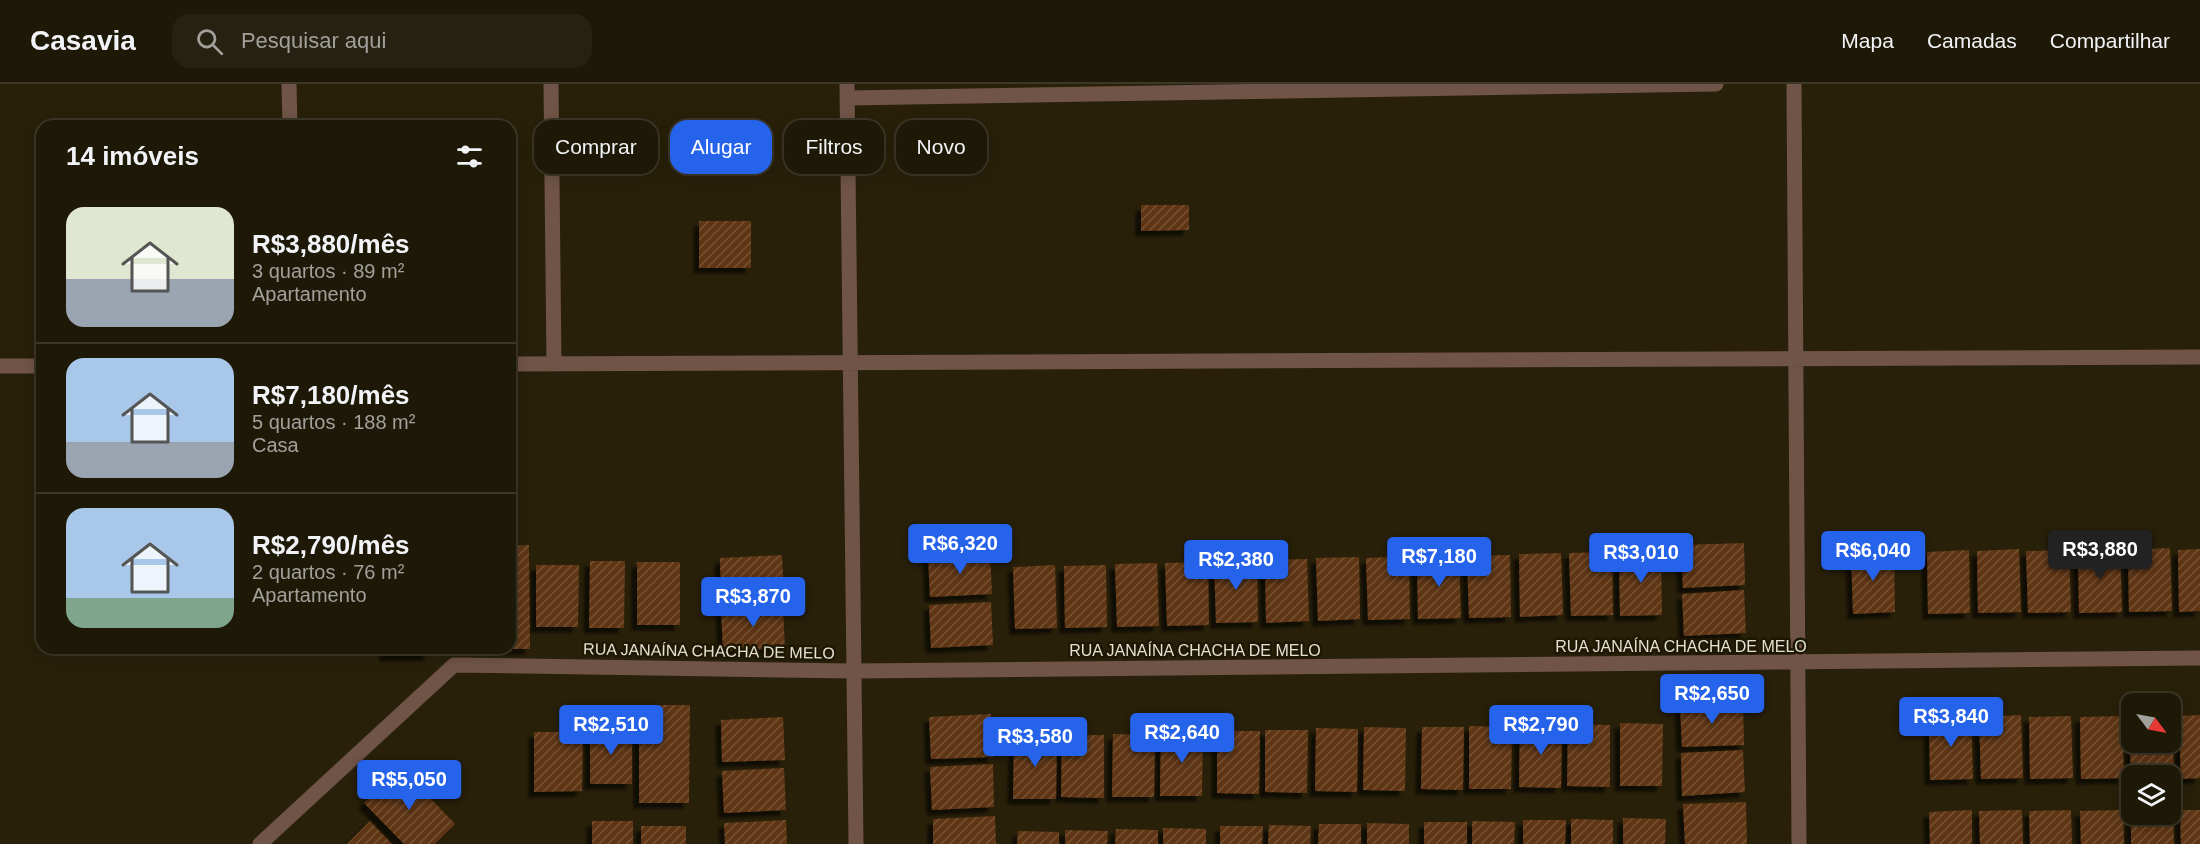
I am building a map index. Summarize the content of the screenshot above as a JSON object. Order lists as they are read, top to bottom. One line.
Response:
{"streets":{"street":["RUA JANAÍNA CHACHA DE MELO"]},"north":"bottom right","page":{"header":"Casavia","search":"Pesquisar aqui","nav":["Mapa","Camadas","Compartilhar"],"chip":["Comprar","Alugar","Filtros","Novo"],"heading":"14 imóveis","list":[{"name":"R$3,880/mês","note":"3 quartos · 89 m² · Apartamento"},{"name":"R$7,180/mês","note":"5 quartos · 188 m² · Casa"},{"name":"R$2,790/mês","note":"2 quartos · 76 m² · Apartamento"}],"price":["R$6,320","R$3,880","R$6,040","R$3,010","R$7,180","R$2,380","R$3,870","R$2,650","R$3,840","R$2,510","R$2,790","R$2,640","R$3,580","R$5,050"]}}
